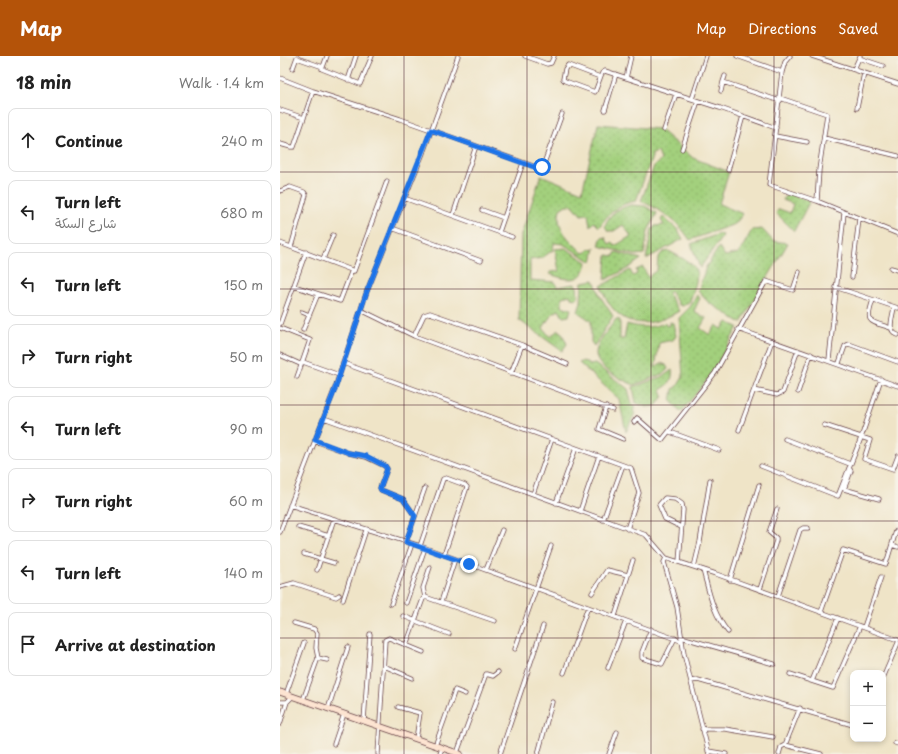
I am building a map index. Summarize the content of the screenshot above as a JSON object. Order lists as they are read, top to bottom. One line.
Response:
{"page":{"header":"Map","nav":["Map","Directions","Saved"],"heading":["18 min","Walk · 1.4 km"],"list":[["Continue","240 m"],["Turn left","شارع السكة","680 m"],["Turn left","150 m"],["Turn right","50 m"],["Turn left","90 m"],["Turn right","60 m"],["Turn left","140 m"],"Arrive at destination"],"map_buttons":["+","−"]}}
